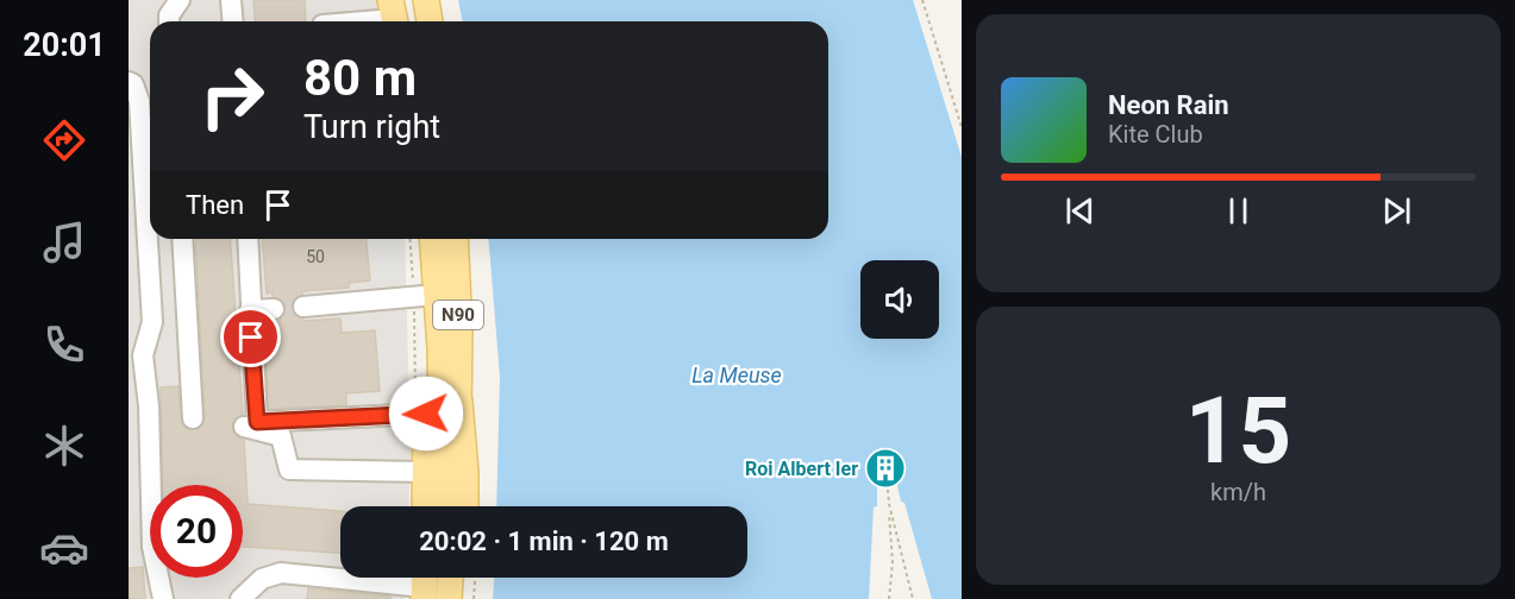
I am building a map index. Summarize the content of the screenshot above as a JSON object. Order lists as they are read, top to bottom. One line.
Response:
{"streets":{"main road":["N90"]},"water":["La Meuse"],"places":{"building":["Roi Albert Ier"]},"house_numbers":["50"],"page":{"tabs":"20:01","turn":["80 m","Turn right"],"song":["Neon Rain","Kite Club"],"then":"Then","tile":["15","km/h"],"limit":"20","trip":"20:02 · 1 min · 120 m"}}
